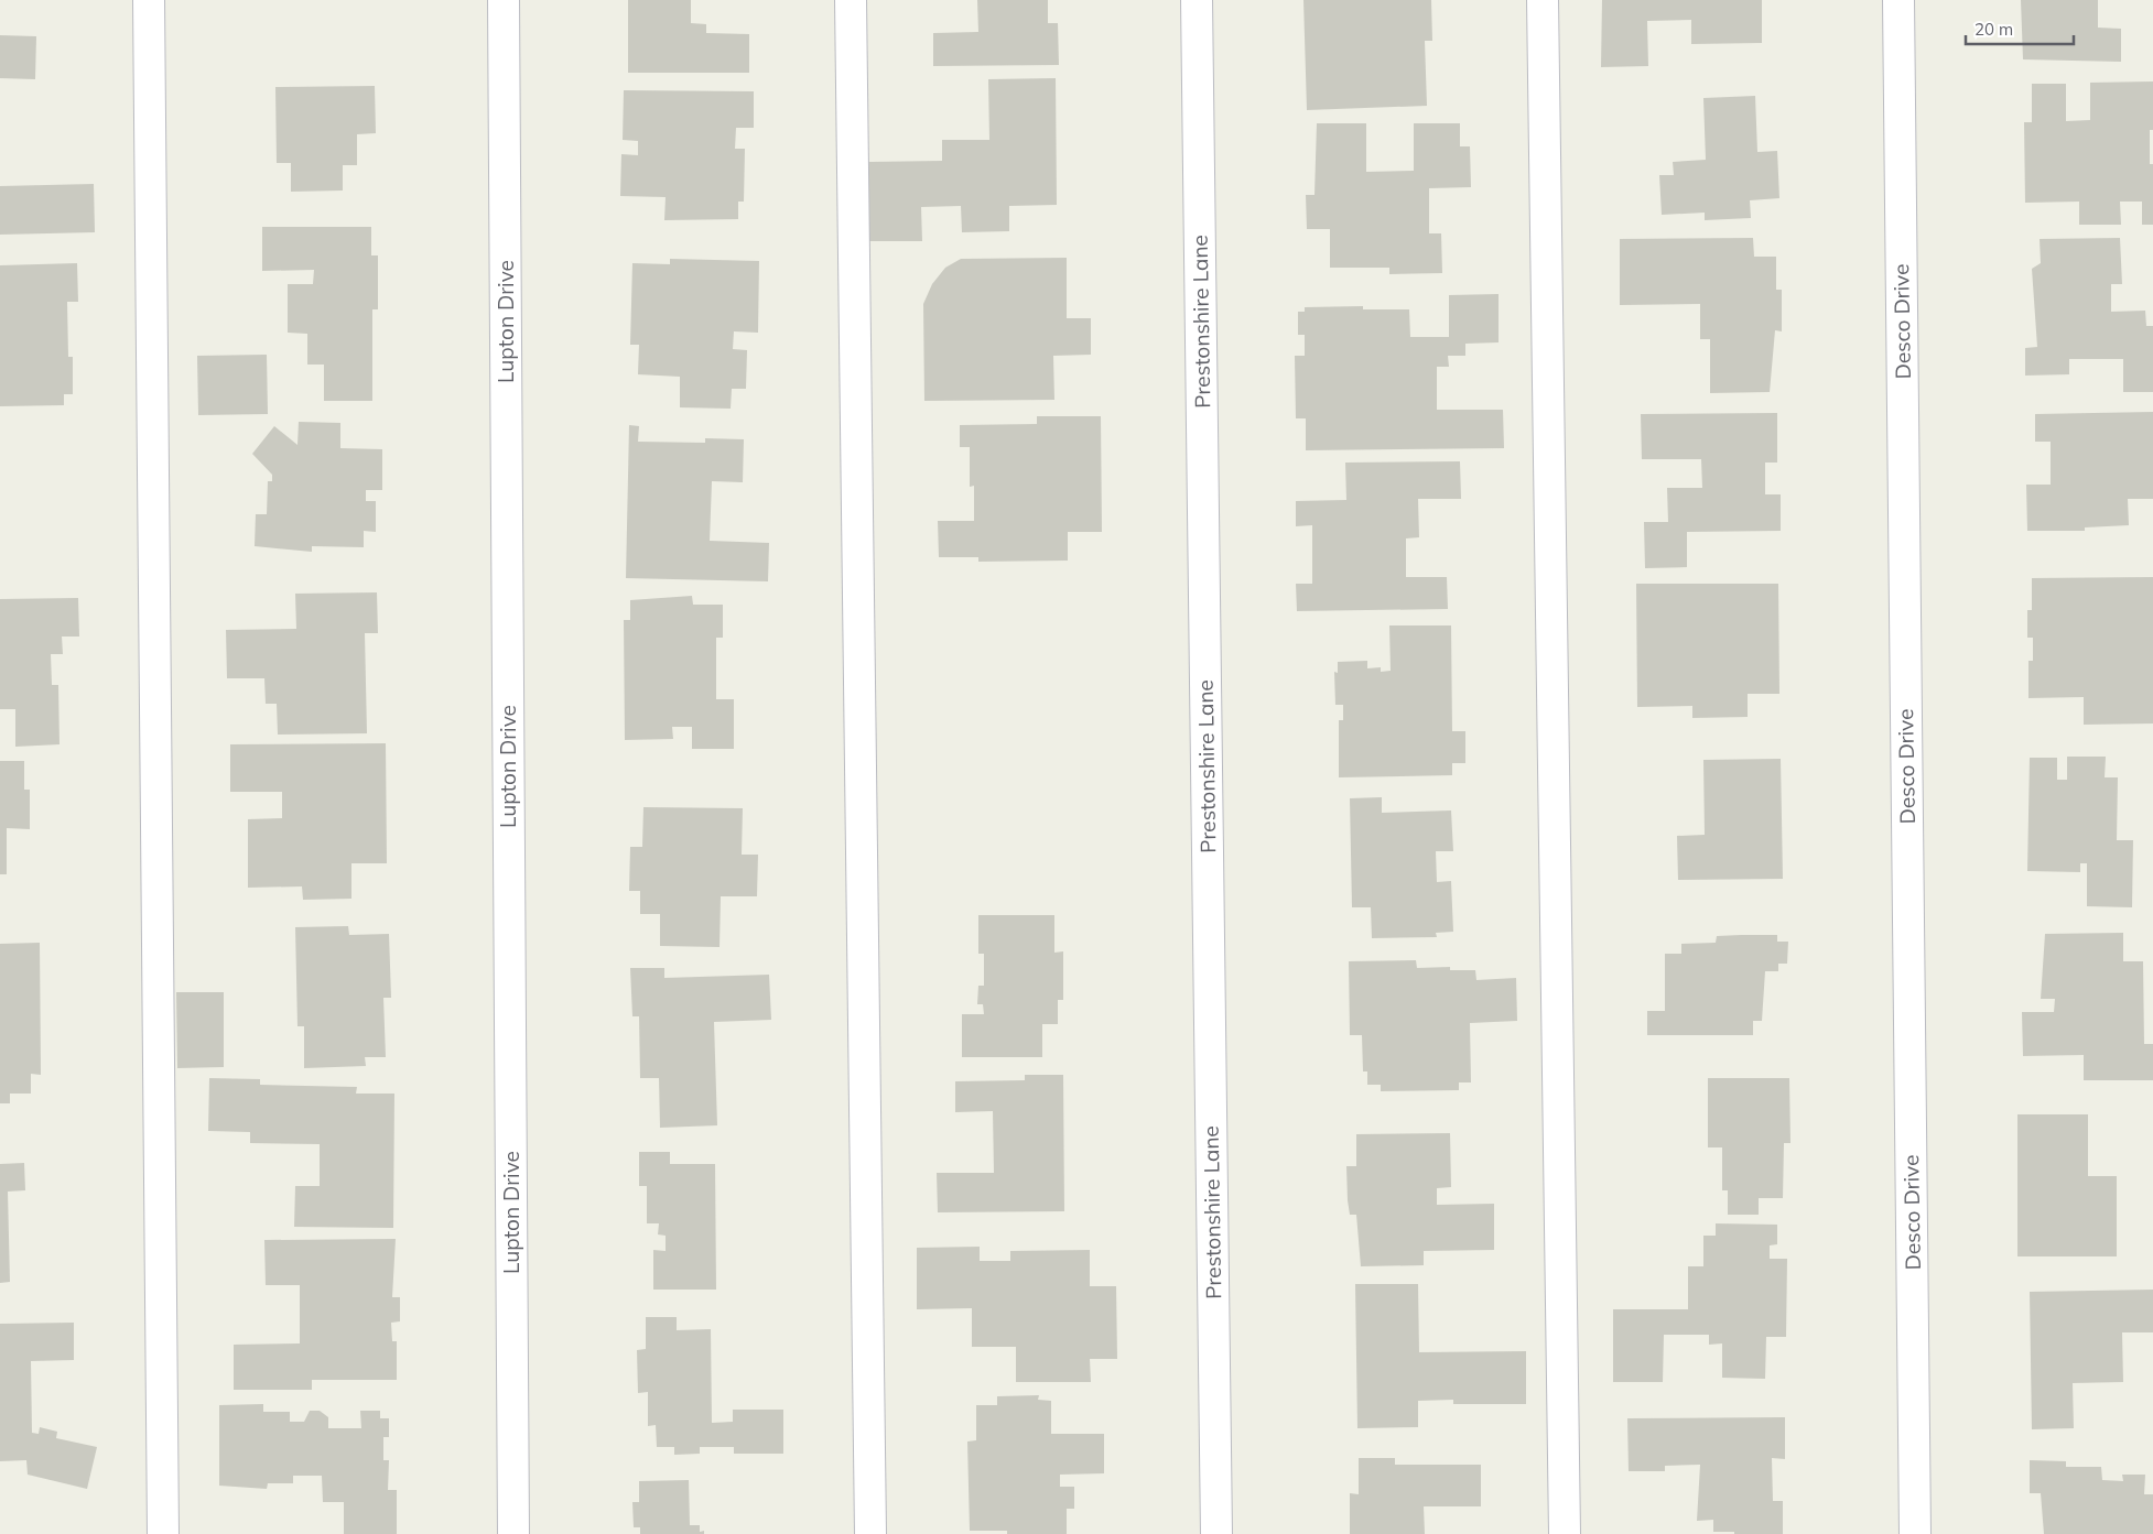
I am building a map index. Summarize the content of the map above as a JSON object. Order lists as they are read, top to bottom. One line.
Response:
{"streets":{"street":["Lupton Drive","Prestonshire Lane","Desco Drive"]},"scale_bar":"20 m"}
